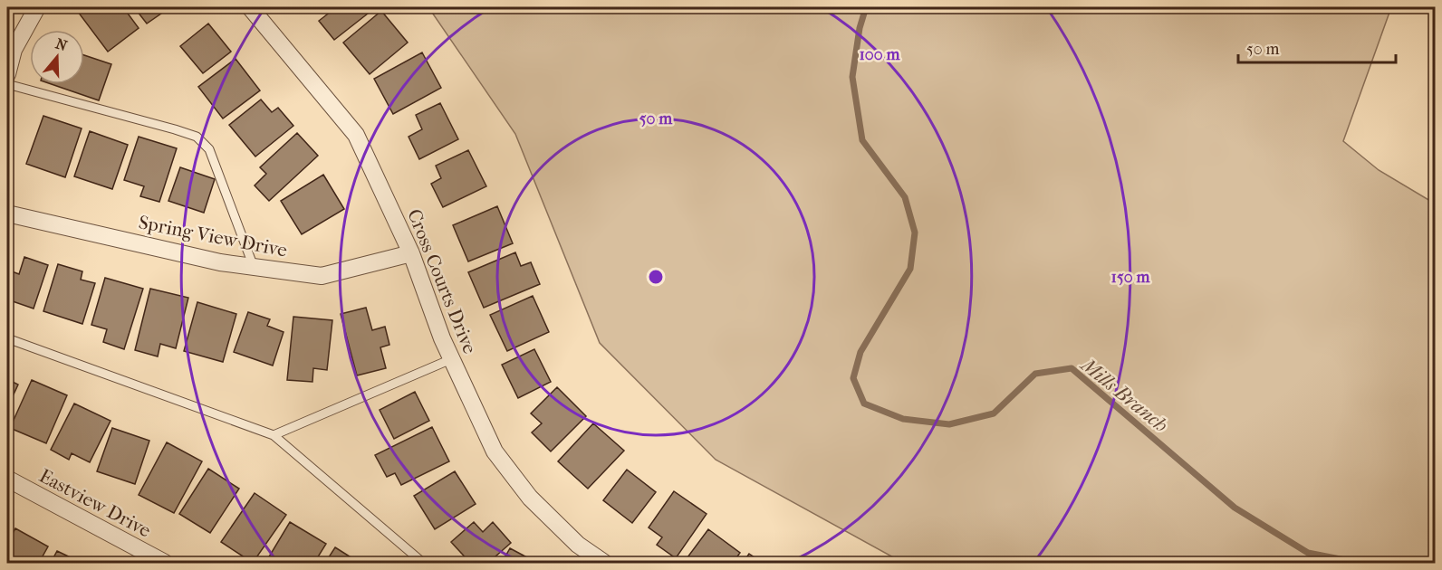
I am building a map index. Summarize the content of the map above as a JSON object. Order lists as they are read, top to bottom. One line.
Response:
{"streets":{"street":["Spring View Drive","Cross Courts Drive","Eastview Drive"]},"crossings":[["Spring View Drive","Cross Courts Drive"]],"water":["Mills Branch"],"scale_bar":"50 m","north":"top","rings":["100 m","50 m","150 m"]}
